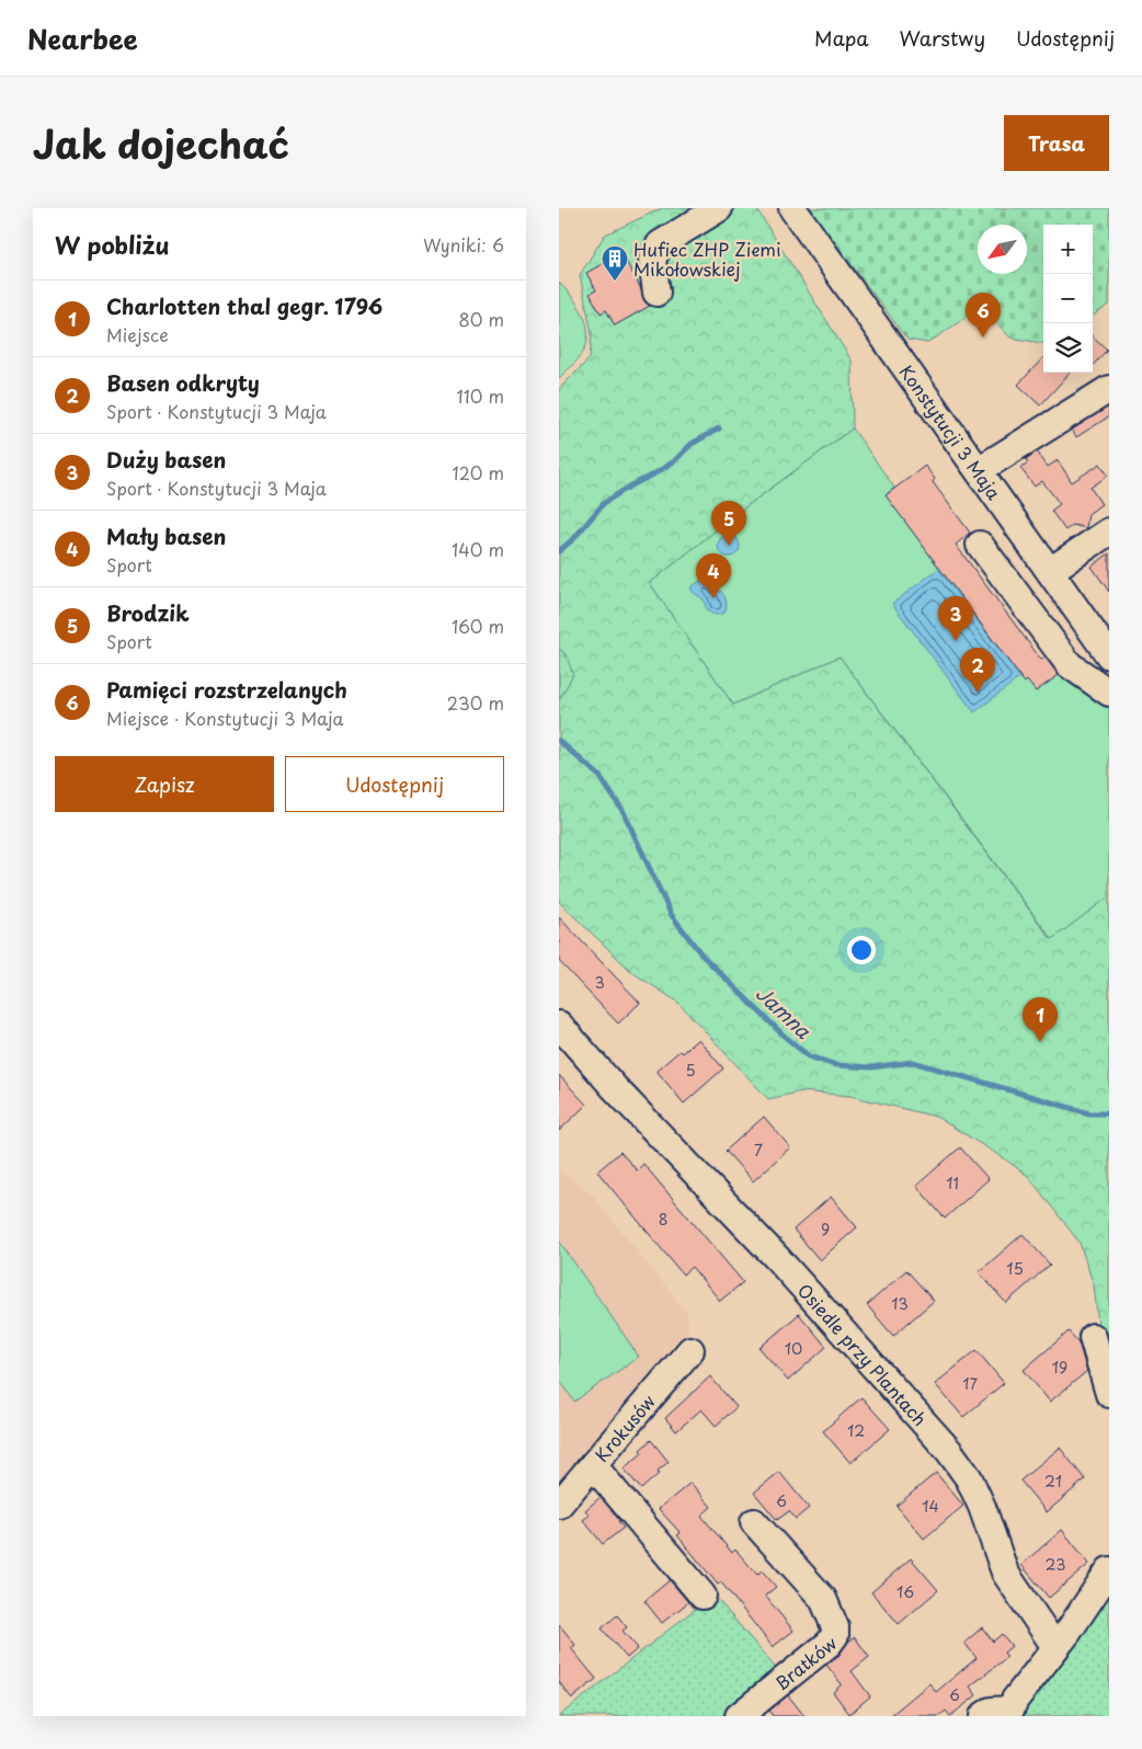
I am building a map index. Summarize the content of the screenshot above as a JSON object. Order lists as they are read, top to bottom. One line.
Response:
{"streets":{"street":["Konstytucji 3 Maja","Osiedle przy Plantach","Krokusów","Bratków"]},"water":["Jamna"],"places":{"building":["Hufiec ZHP Ziemi Mikołowskiej"]},"house_numbers":["3","5","7","11","8","9","15","13","10","19","17","12","21","6","14","23","16","6"],"north":"bottom left","page":{"header":"Nearbee","nav":["Mapa","Warstwy","Udostępnij"],"title":"Jak dojechać","buttons":["Trasa",["Zapisz","Udostępnij"]],"heading":["W pobliżu","Wyniki: 6"],"map_buttons":["+","−"],"list":[{"mark":"1","name":"Charlotten thal gegr. 1796","note":"Miejsce","value":"80 m"},{"mark":"2","name":"Basen odkryty","note":"Sport · Konstytucji 3 Maja","value":"110 m"},{"mark":"3","name":"Duży basen","note":"Sport · Konstytucji 3 Maja","value":"120 m"},{"mark":"4","name":"Mały basen","note":"Sport","value":"140 m"},{"mark":"5","name":"Brodzik","note":"Sport","value":"160 m"},{"mark":"6","name":"Pamięci rozstrzelanych","note":"Miejsce · Konstytucji 3 Maja","value":"230 m"}],"pins":["6","5","4","3","2","1"]}}
